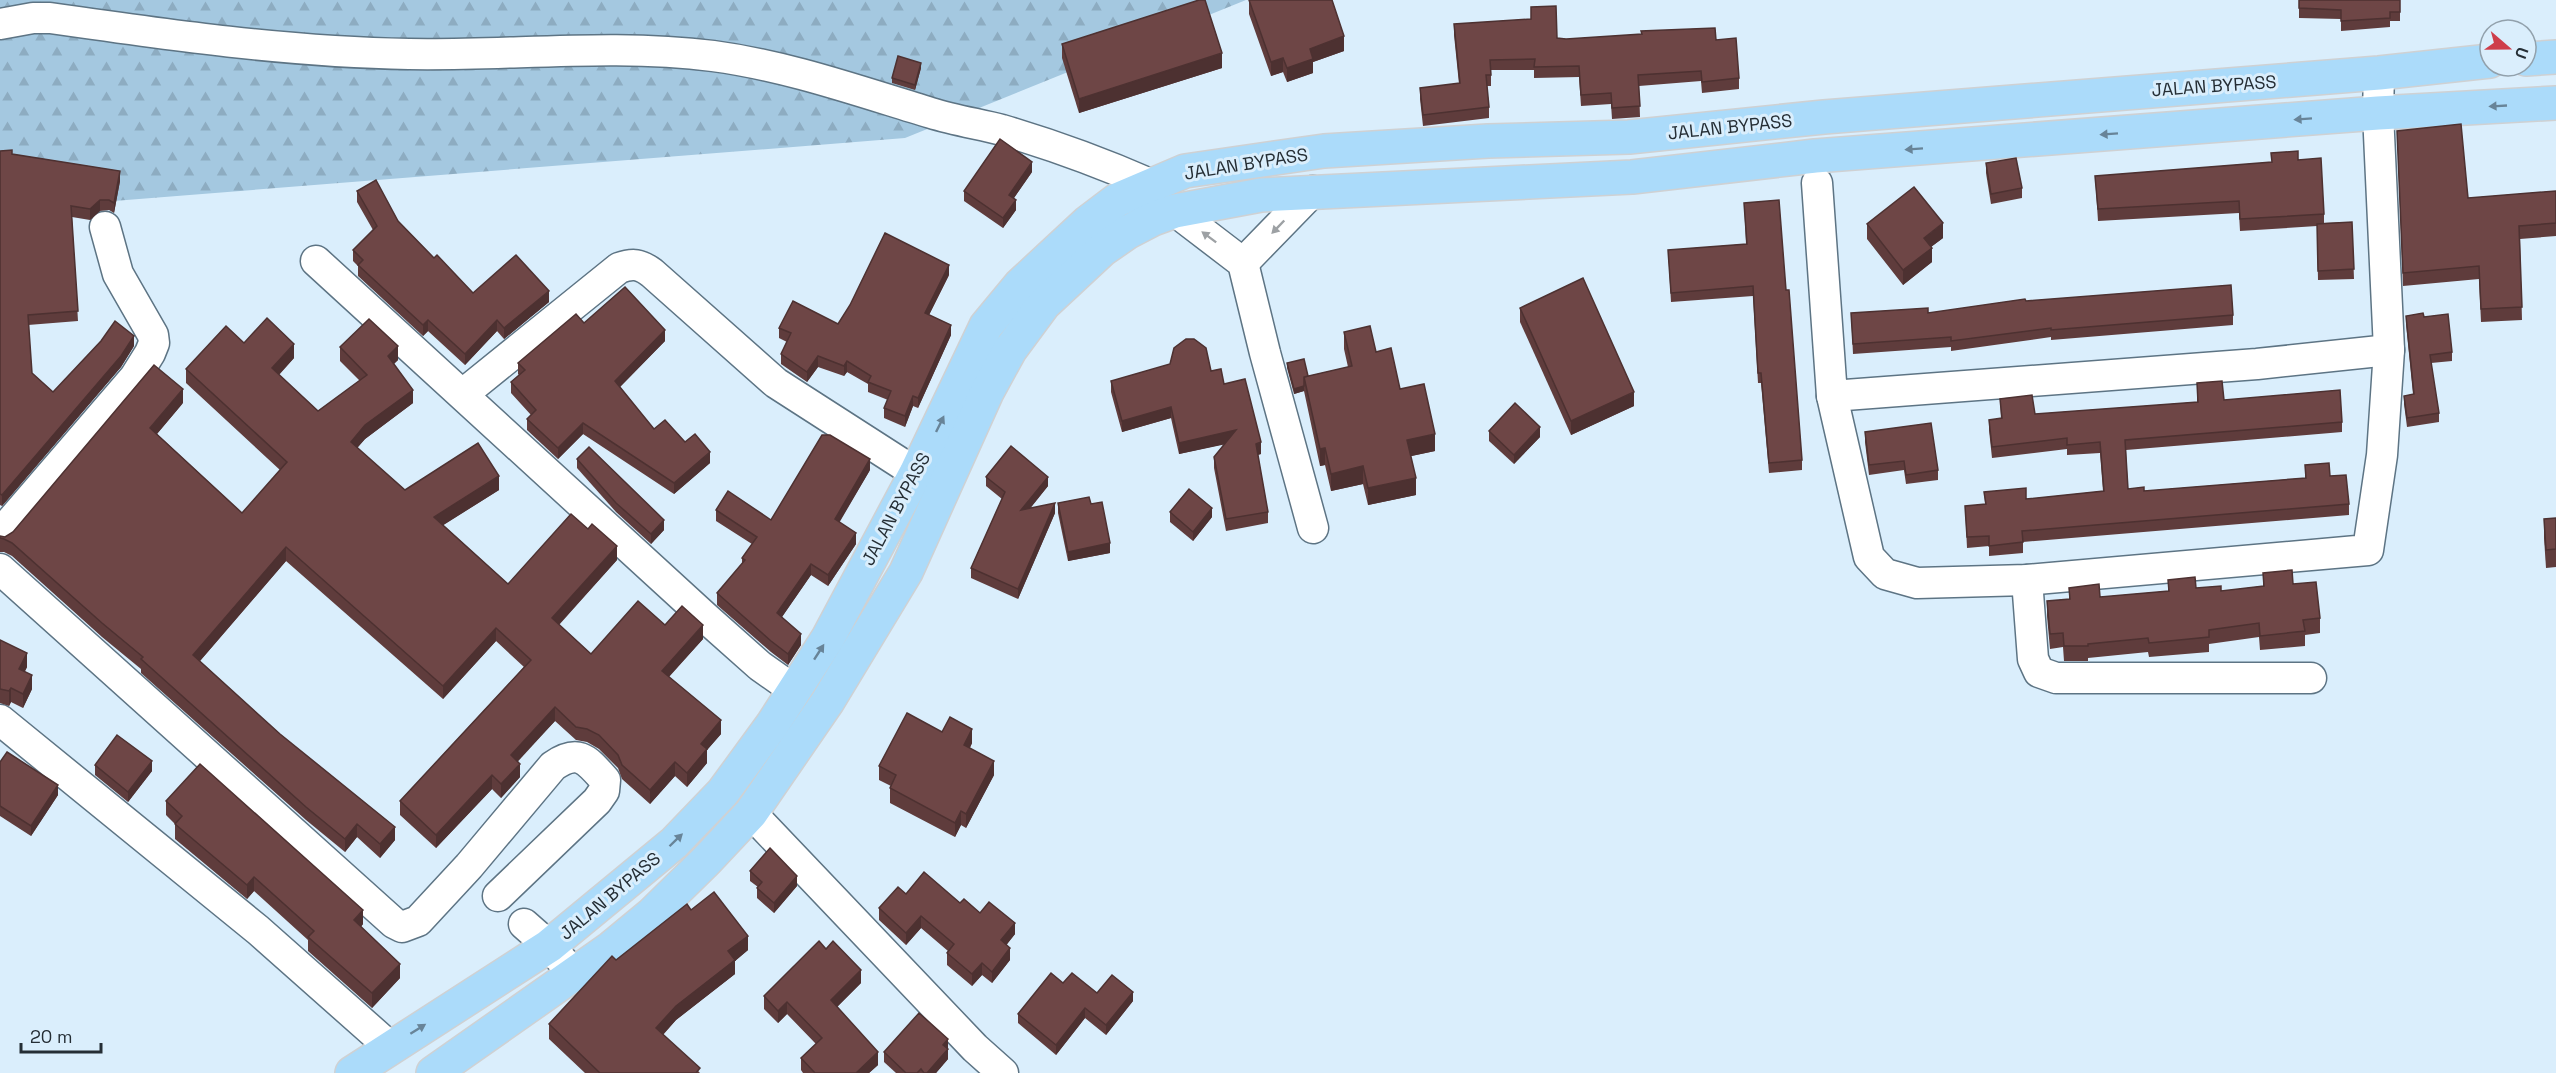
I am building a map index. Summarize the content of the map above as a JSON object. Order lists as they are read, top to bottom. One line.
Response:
{"streets":{"highway":["JALAN BYPASS"]},"scale_bar":"20 m","north":"right"}
